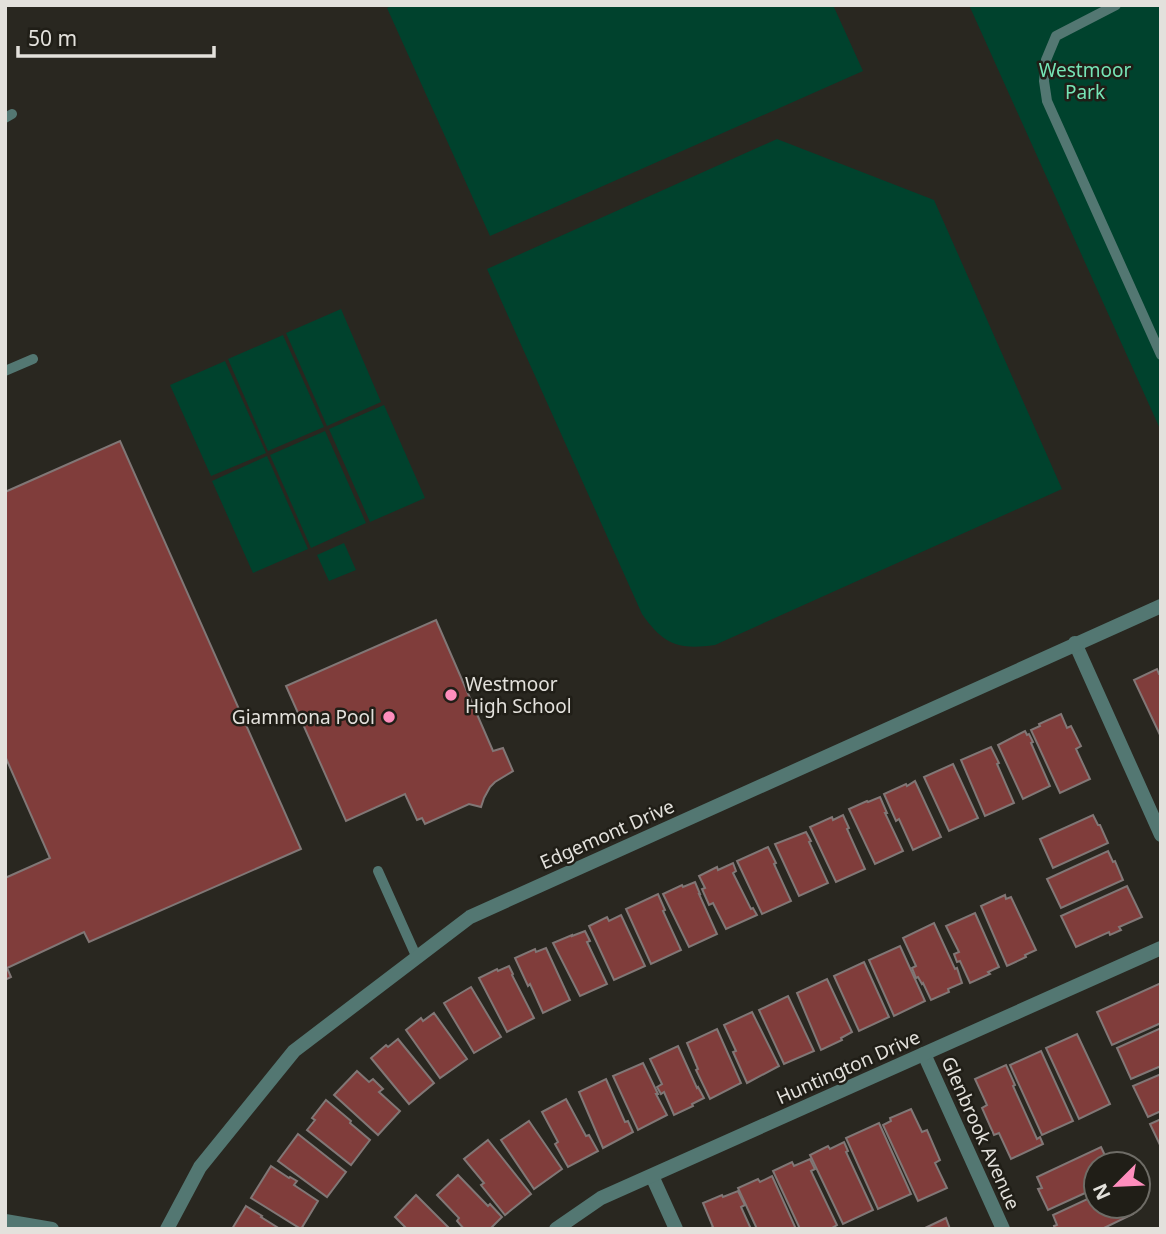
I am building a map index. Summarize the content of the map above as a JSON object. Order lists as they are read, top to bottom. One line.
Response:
{"streets":{"street":["Edgemont Drive","Huntington Drive","Glenbrook Avenue"]},"crossings":[["Huntington Drive","Glenbrook Avenue"]],"parks":["Westmoor Park"],"places":["Westmoor High School","Giammona Pool"],"scale_bar":"50 m","north":"bottom left"}
